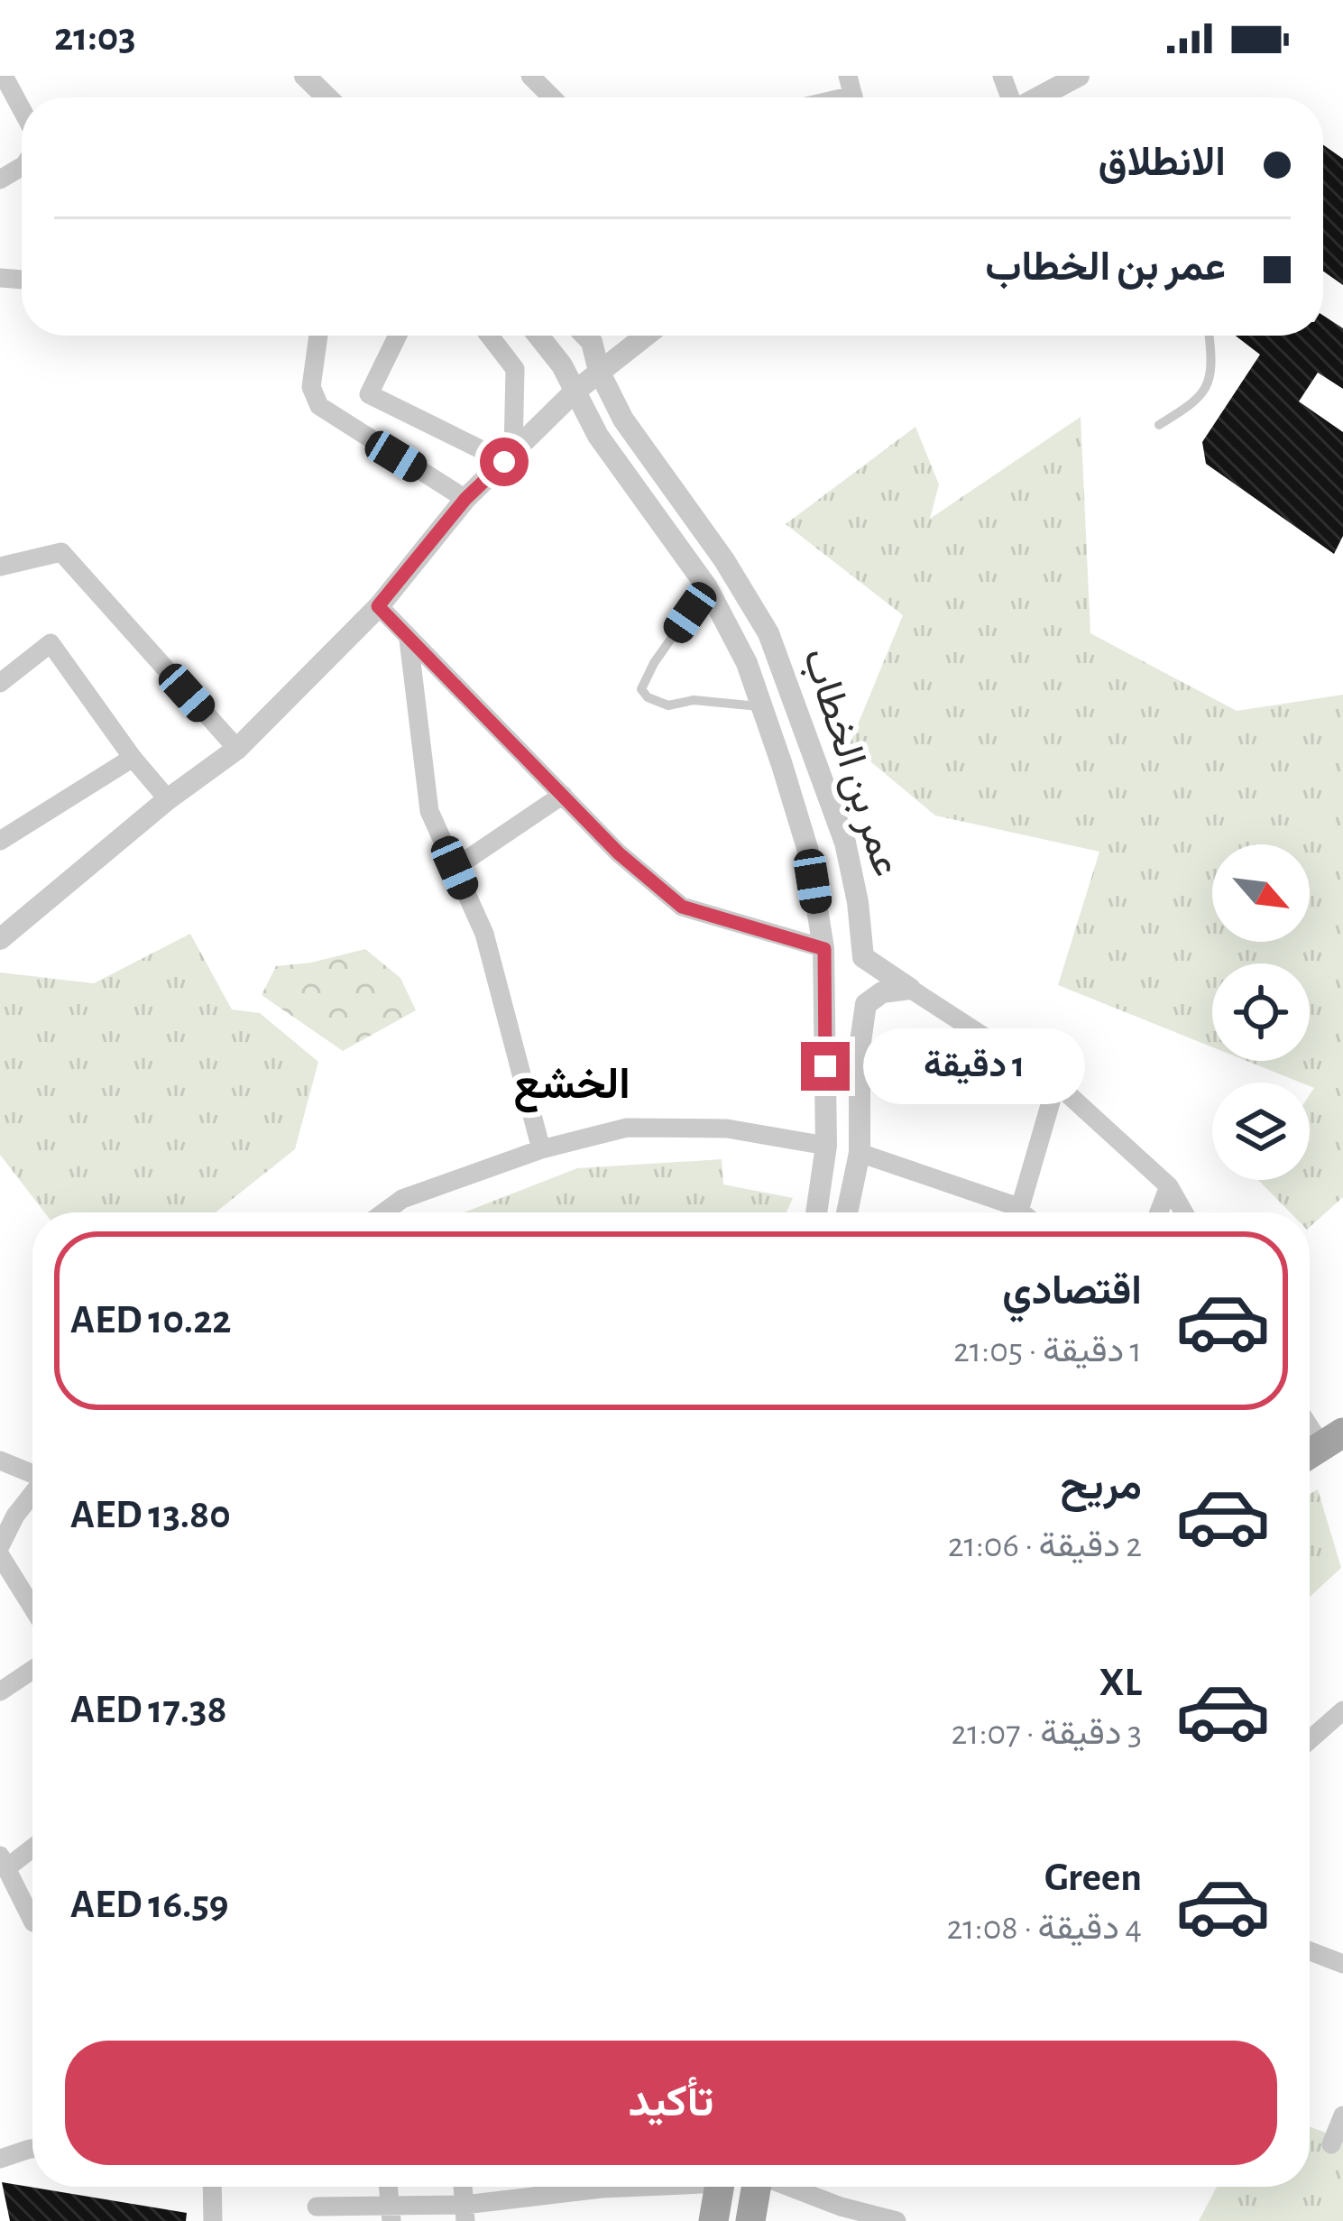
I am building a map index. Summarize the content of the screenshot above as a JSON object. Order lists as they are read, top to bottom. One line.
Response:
{"streets":{"street":["عمر بن الخطاب"]},"districts":["الخشع"],"north":"bottom right","page":{"status":"21:03","banner":["الانطلاق","عمر بن الخطاب"],"bubble":"1 دقيقة","list":[{"name":"اقتصادي","note":"1 دقيقة · 21:05","value":"AED 10.22"},{"name":"مريح","note":"2 دقيقة · 21:06","value":"AED 13.80"},{"name":"XL","note":"3 دقيقة · 21:07","value":"AED 17.38"},{"name":"Green","note":"4 دقيقة · 21:08","value":"AED 16.59"}],"buttons":"تأكيد"}}
